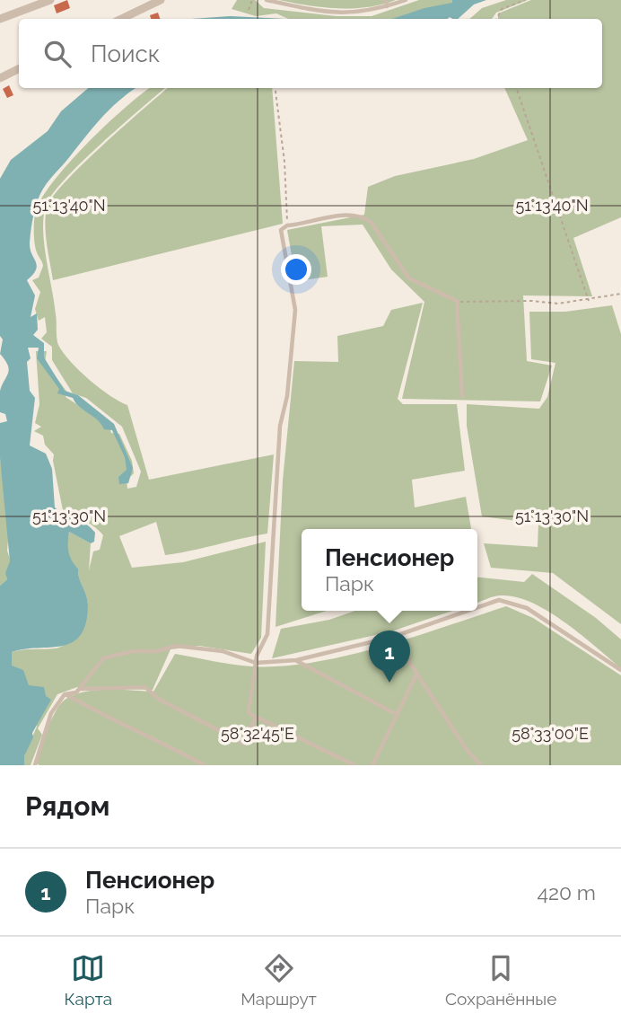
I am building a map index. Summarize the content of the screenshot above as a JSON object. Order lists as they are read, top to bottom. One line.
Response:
{"page":{"search":"Поиск","popup":["Пенсионер","Парк"],"pins":"1","heading":"Рядом","list":[{"mark":"1","name":"Пенсионер","note":"Парк","value":"420 m"}],"nav":["Карта","Маршрут","Сохранённые"]},"coordinates":["51°13'40\"N","51°13'30\"N","58°32'45\"E","58°33'00\"E"]}
